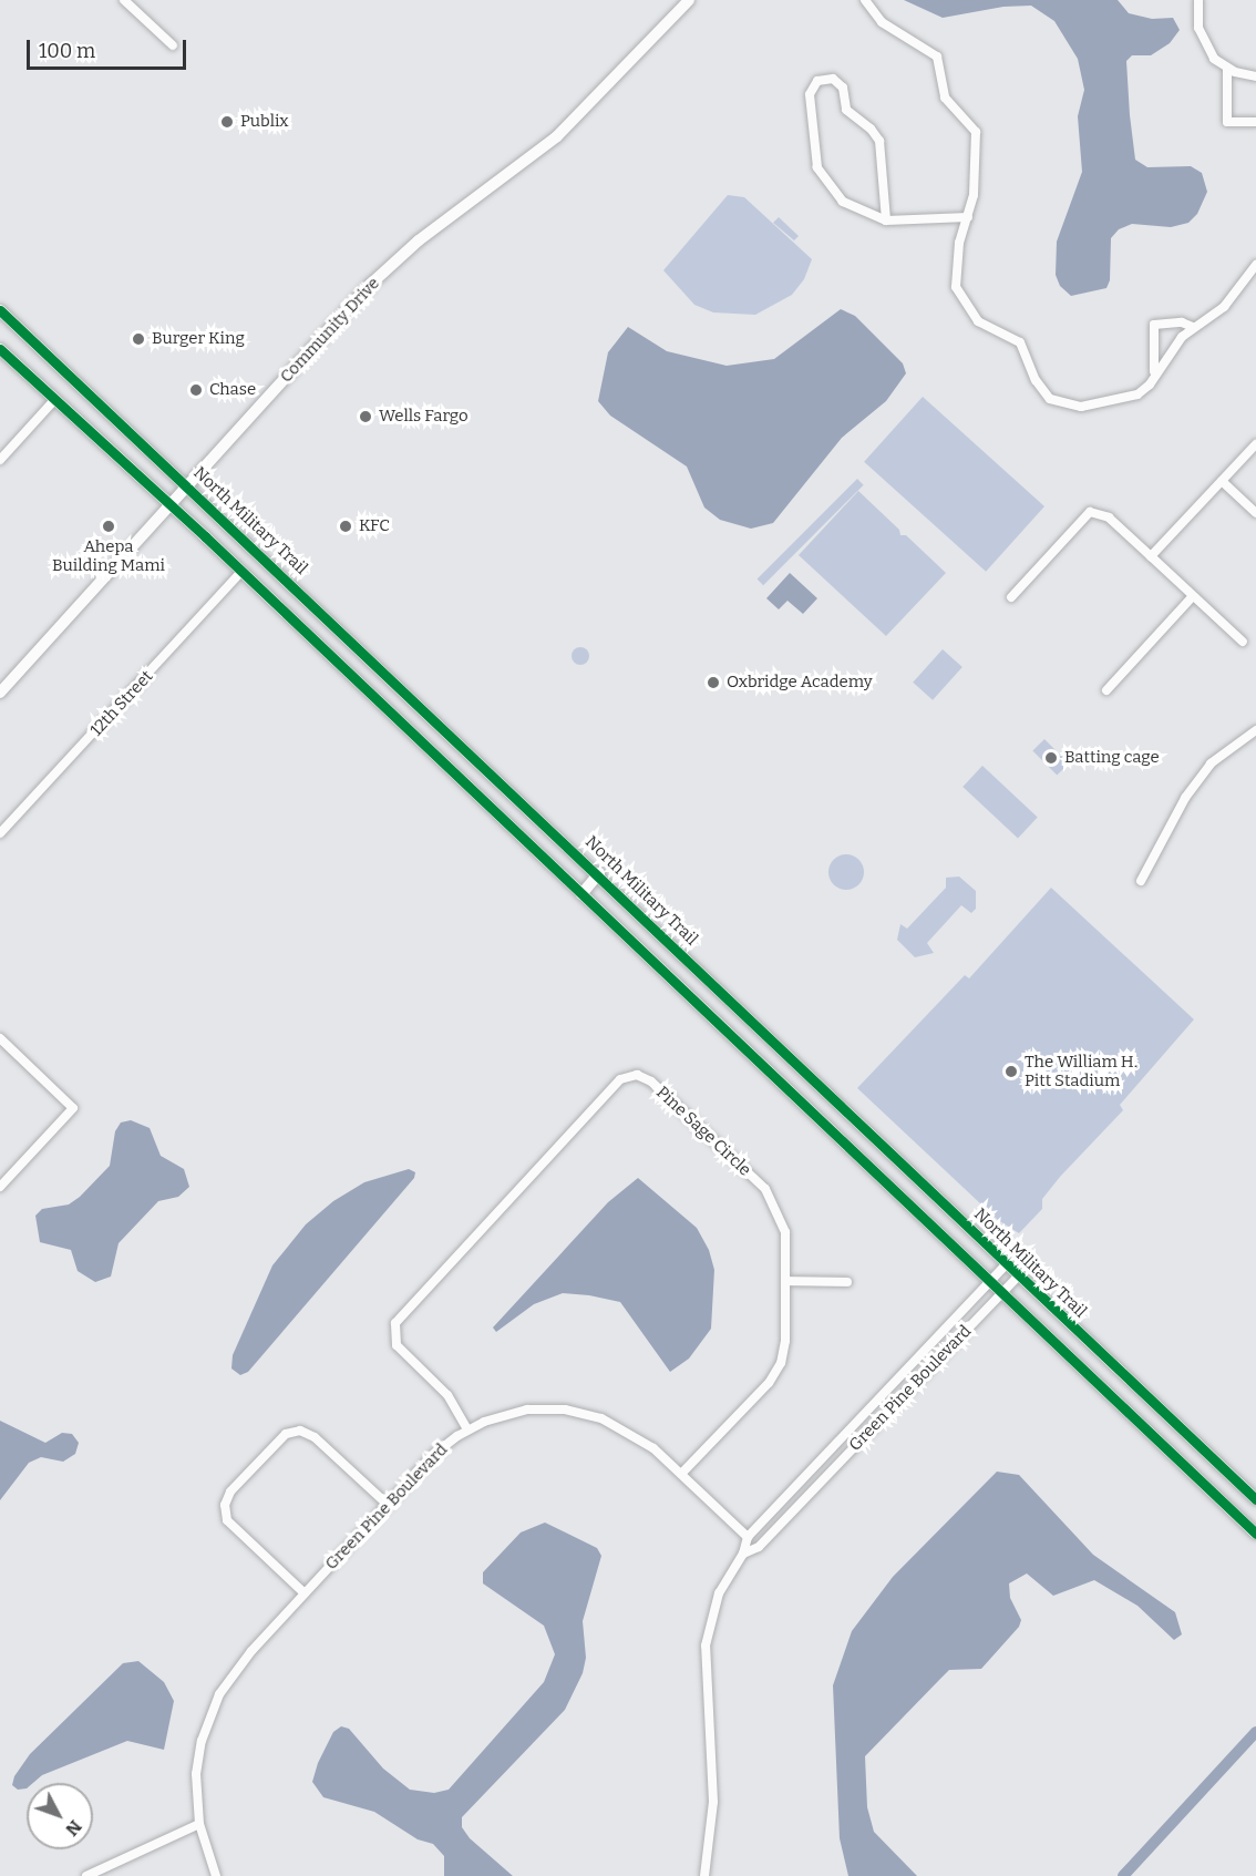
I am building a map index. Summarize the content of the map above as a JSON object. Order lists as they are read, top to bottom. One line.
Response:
{"streets":{"main road":["Community Drive","North Military Trail"],"street":["12th Street","Pine Sage Circle","Green Pine Boulevard"]},"crossings":[["Community Drive","North Military Trail"],["North Military Trail","Green Pine Boulevard"],["Pine Sage Circle","Green Pine Boulevard"]],"places":["Publix","Burger King","Chase","Wells Fargo","Ahepa Building Mami","KFC","Oxbridge Academy","Batting cage","The William H. Pitt Stadium"],"scale_bar":"100 m","north":"bottom right"}
